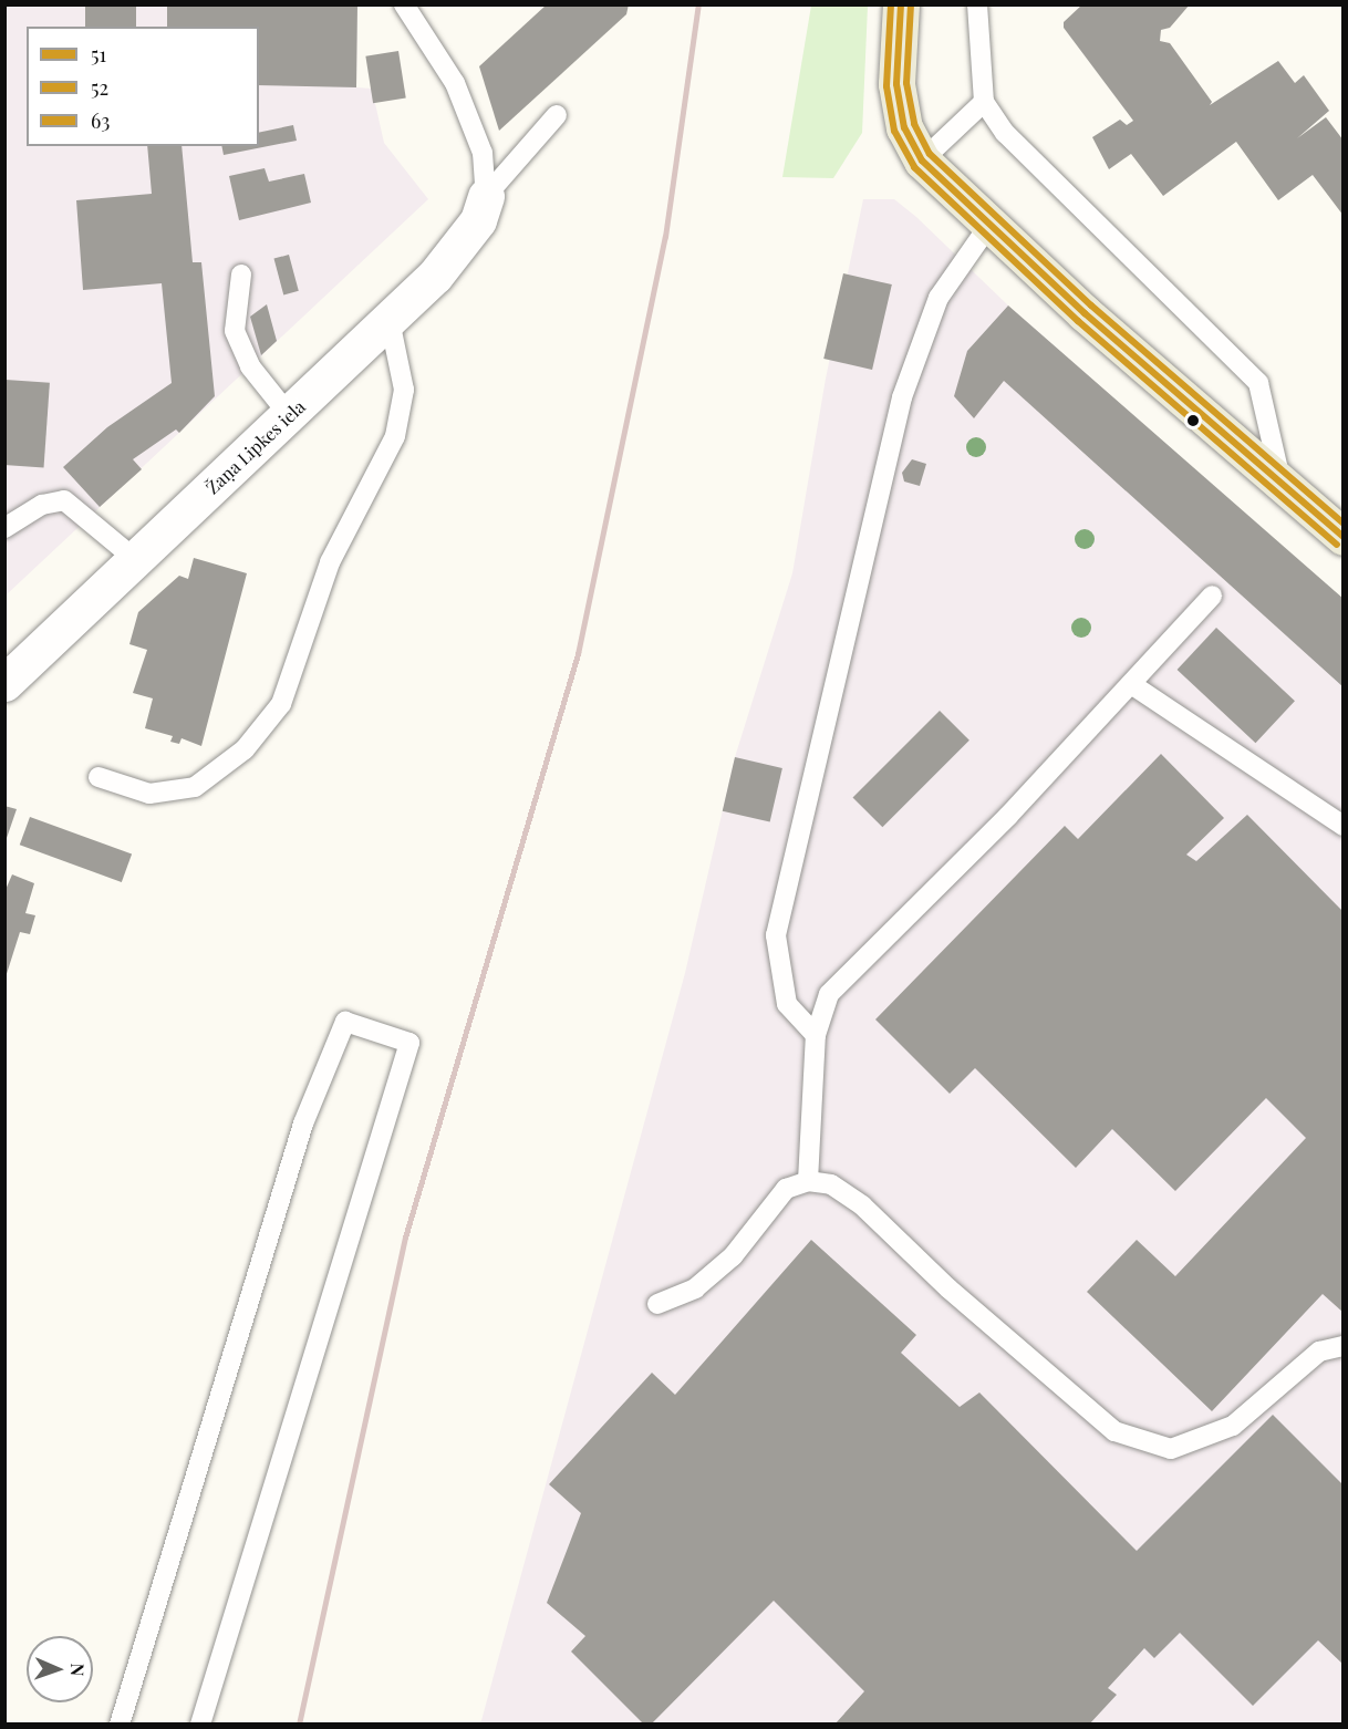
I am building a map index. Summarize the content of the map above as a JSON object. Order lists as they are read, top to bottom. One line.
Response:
{"streets":{"street":["Žaņa Lipkes iela"]},"lines":["transit line 51","transit line 52","transit line 63"],"legend":["51","52","63"],"north":"right"}
